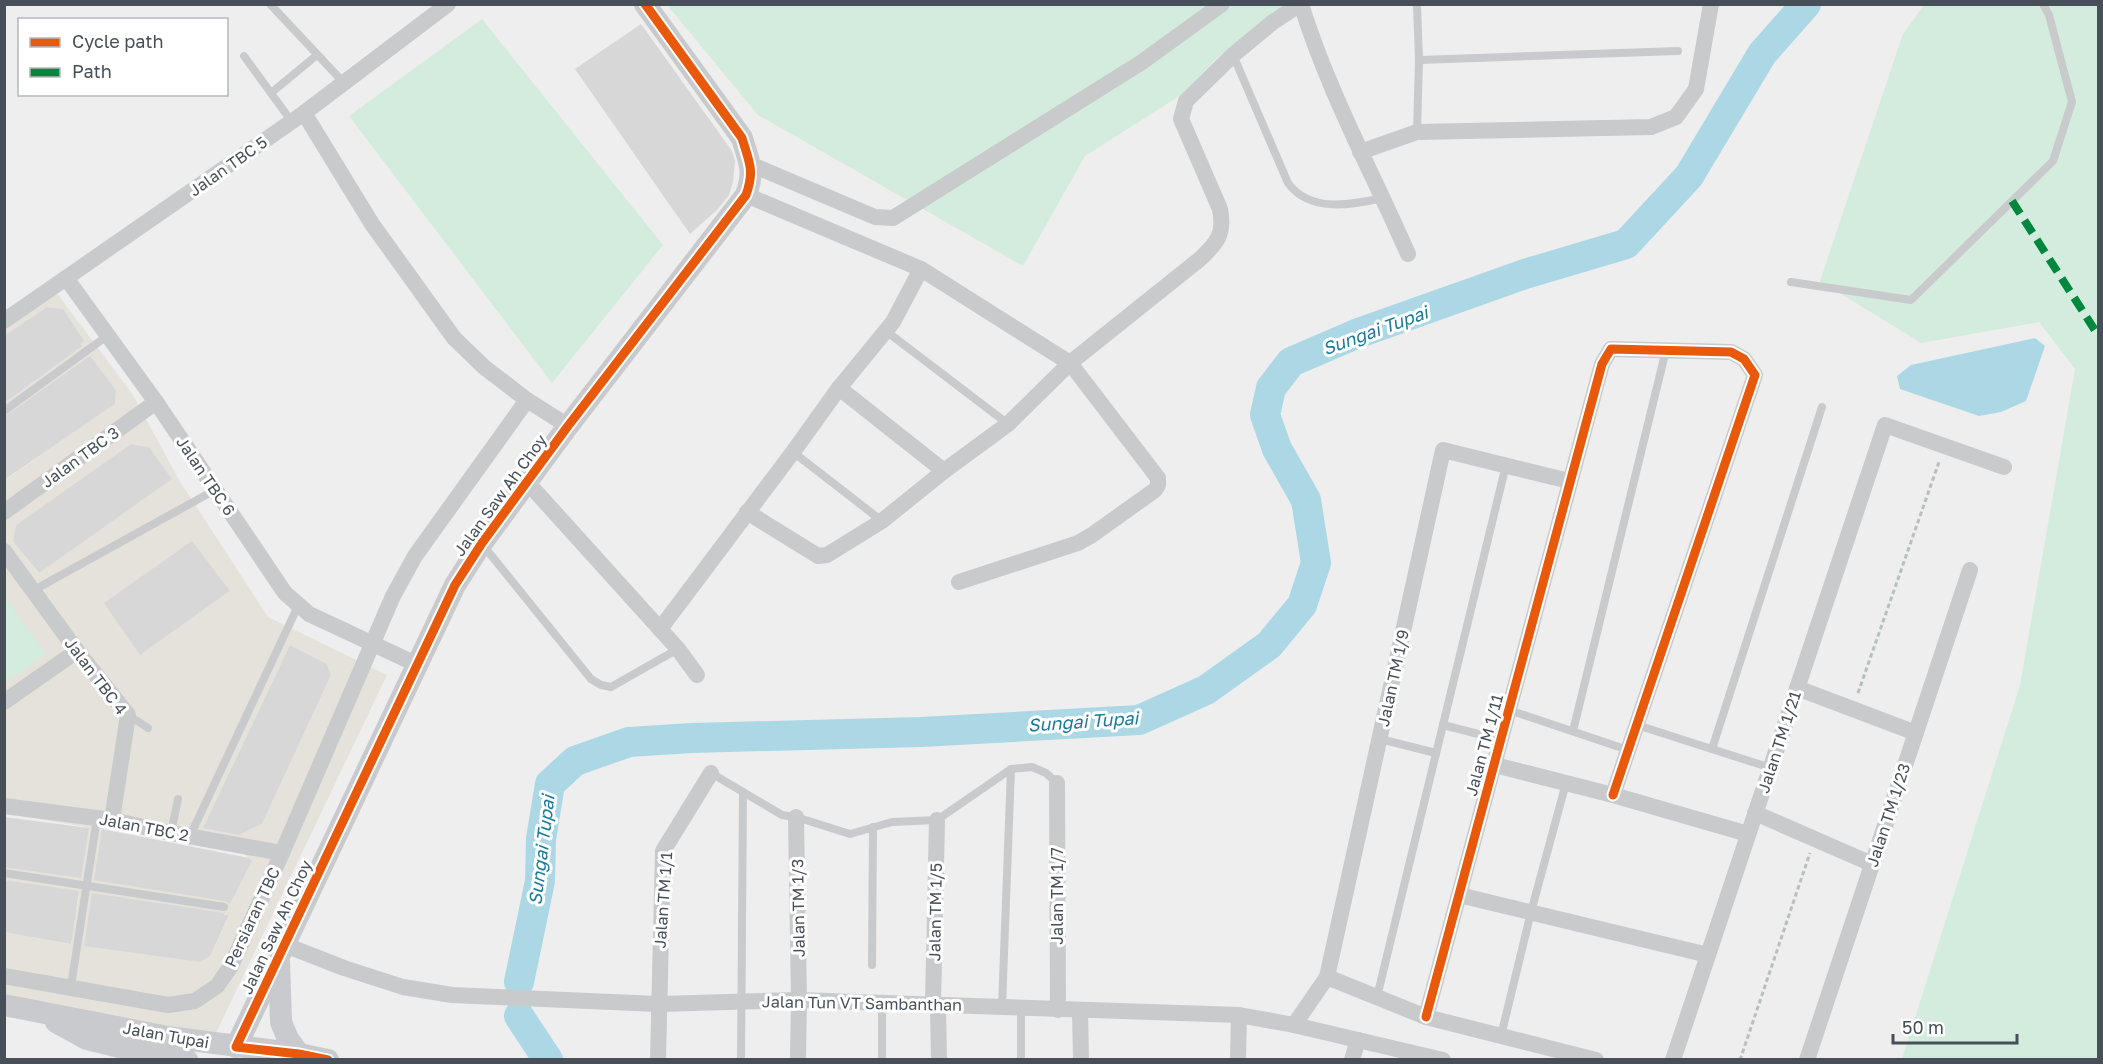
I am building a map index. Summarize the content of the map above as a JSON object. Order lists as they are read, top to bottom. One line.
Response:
{"streets":{"street":["Jalan TBC 5","Jalan TBC 3","Jalan TBC 6","Jalan Saw Ah Choy","Jalan TBC 4","Jalan TM 1/9","Jalan TM 1/21","Jalan TM 1/11","Jalan TM 1/23","Jalan TBC 2","Jalan TM 1/7","Jalan TM 1/1","Jalan TM 1/3","Jalan TM 1/5","Persiaran TBC","Jalan Tun VT Sambanthan","Jalan Tupai"]},"crossings":[["Jalan TBC 5","Jalan TBC 6"],["Jalan TBC 3","Jalan TBC 6"],["Jalan TBC 6","Jalan Saw Ah Choy"],["Jalan TBC 6","Persiaran TBC"],["Jalan Saw Ah Choy","Jalan Tun VT Sambanthan"],["Jalan Saw Ah Choy","Jalan Tupai"],["Jalan TBC 4","Jalan TBC 2"],["Jalan TM 1/9","Jalan TM 1/11"],["Jalan TM 1/9","Jalan Tun VT Sambanthan"],["Jalan TBC 2","Persiaran TBC"],["Jalan TM 1/7","Jalan Tun VT Sambanthan"],["Jalan TM 1/1","Jalan Tun VT Sambanthan"],["Jalan TM 1/3","Jalan Tun VT Sambanthan"],["Jalan TM 1/5","Jalan Tun VT Sambanthan"]],"water":["Sungai Tupai"],"legend":["Cycle path","Path"],"scale_bar":"50 m"}
